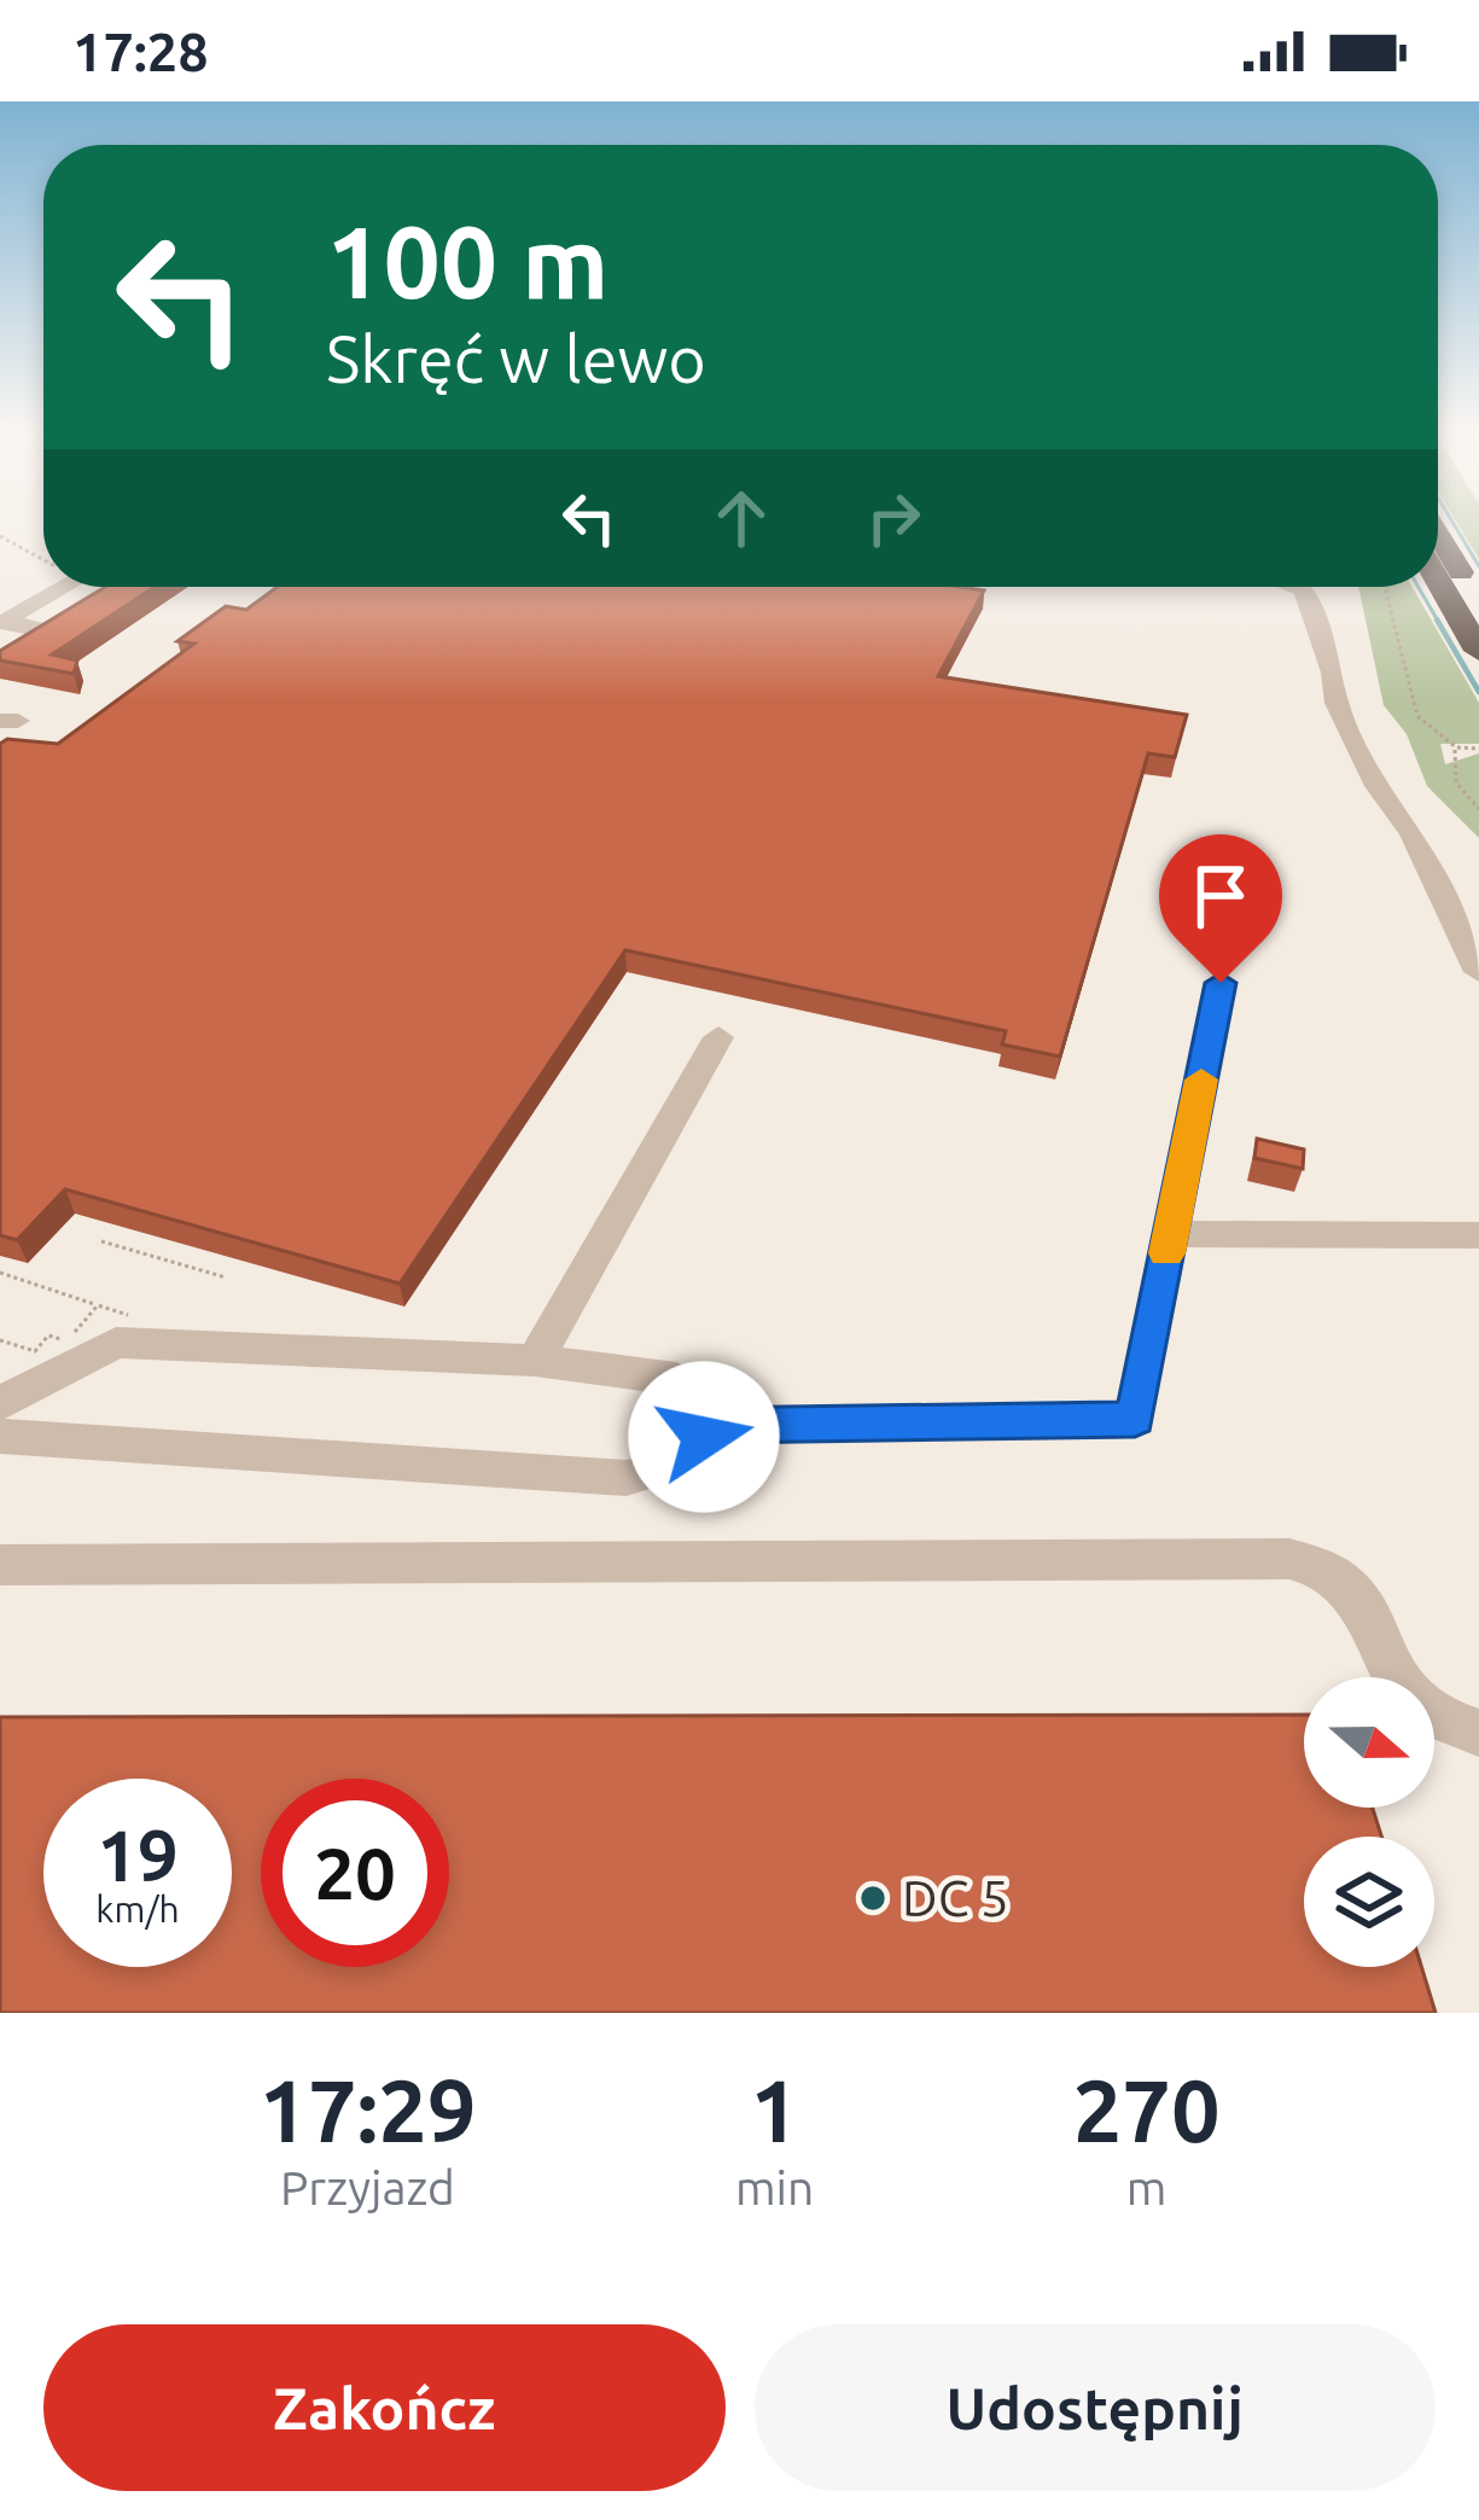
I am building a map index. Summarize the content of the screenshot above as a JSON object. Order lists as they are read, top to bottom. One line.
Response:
{"places":["DC 5"],"north":"right","page":{"status":"17:28","turn":["100 m","Skręć w lewo"],"speed":"19 km/h","limit":"20","eta":["17:29","Przyjazd","1","min","270","m"],"buttons":["Zakończ","Udostępnij"]}}
